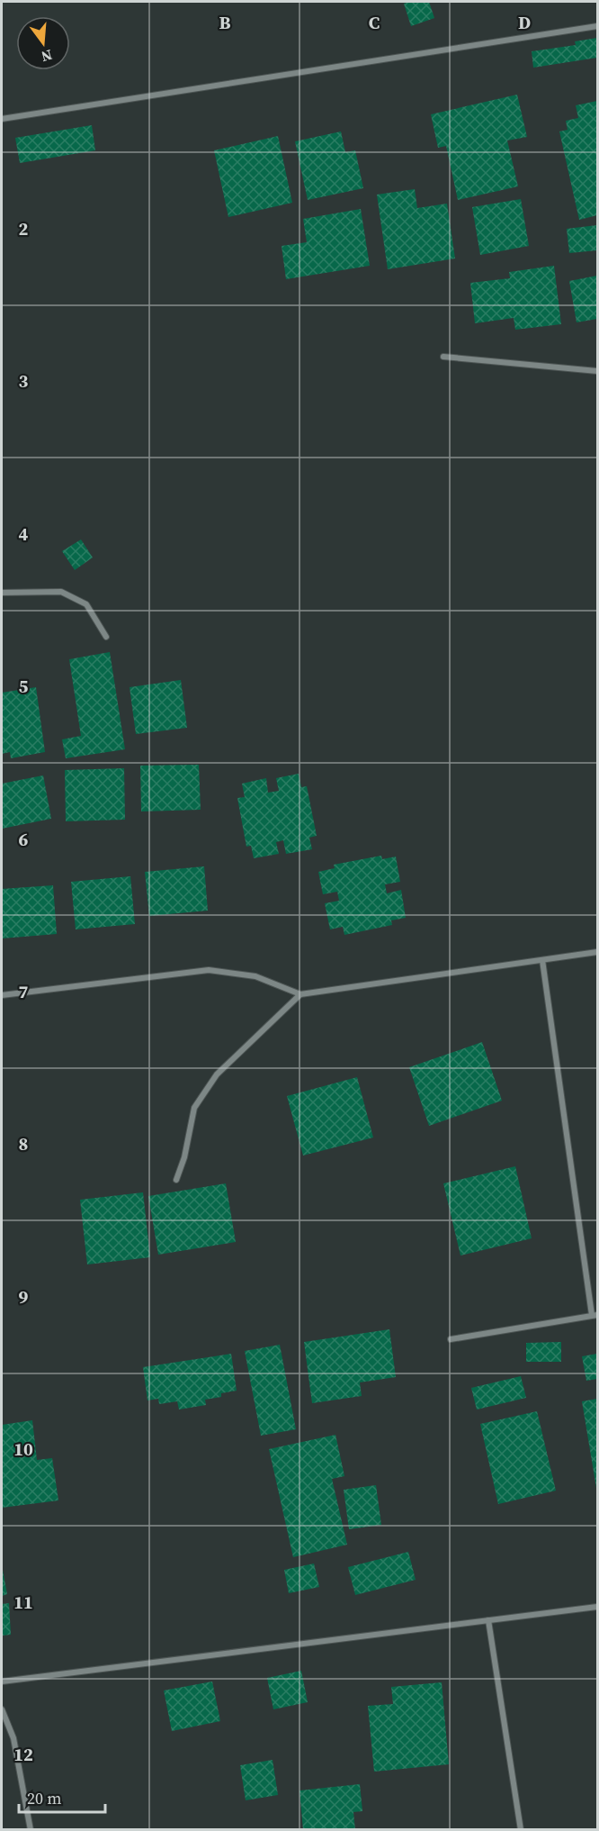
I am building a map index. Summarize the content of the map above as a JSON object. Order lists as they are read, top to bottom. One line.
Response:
{"scale_bar":"20 m","north":"bottom","grid":{"columns":["B","C","D"],"rows":["2","3","4","5","6","7","8","9","10","11","12"]}}
